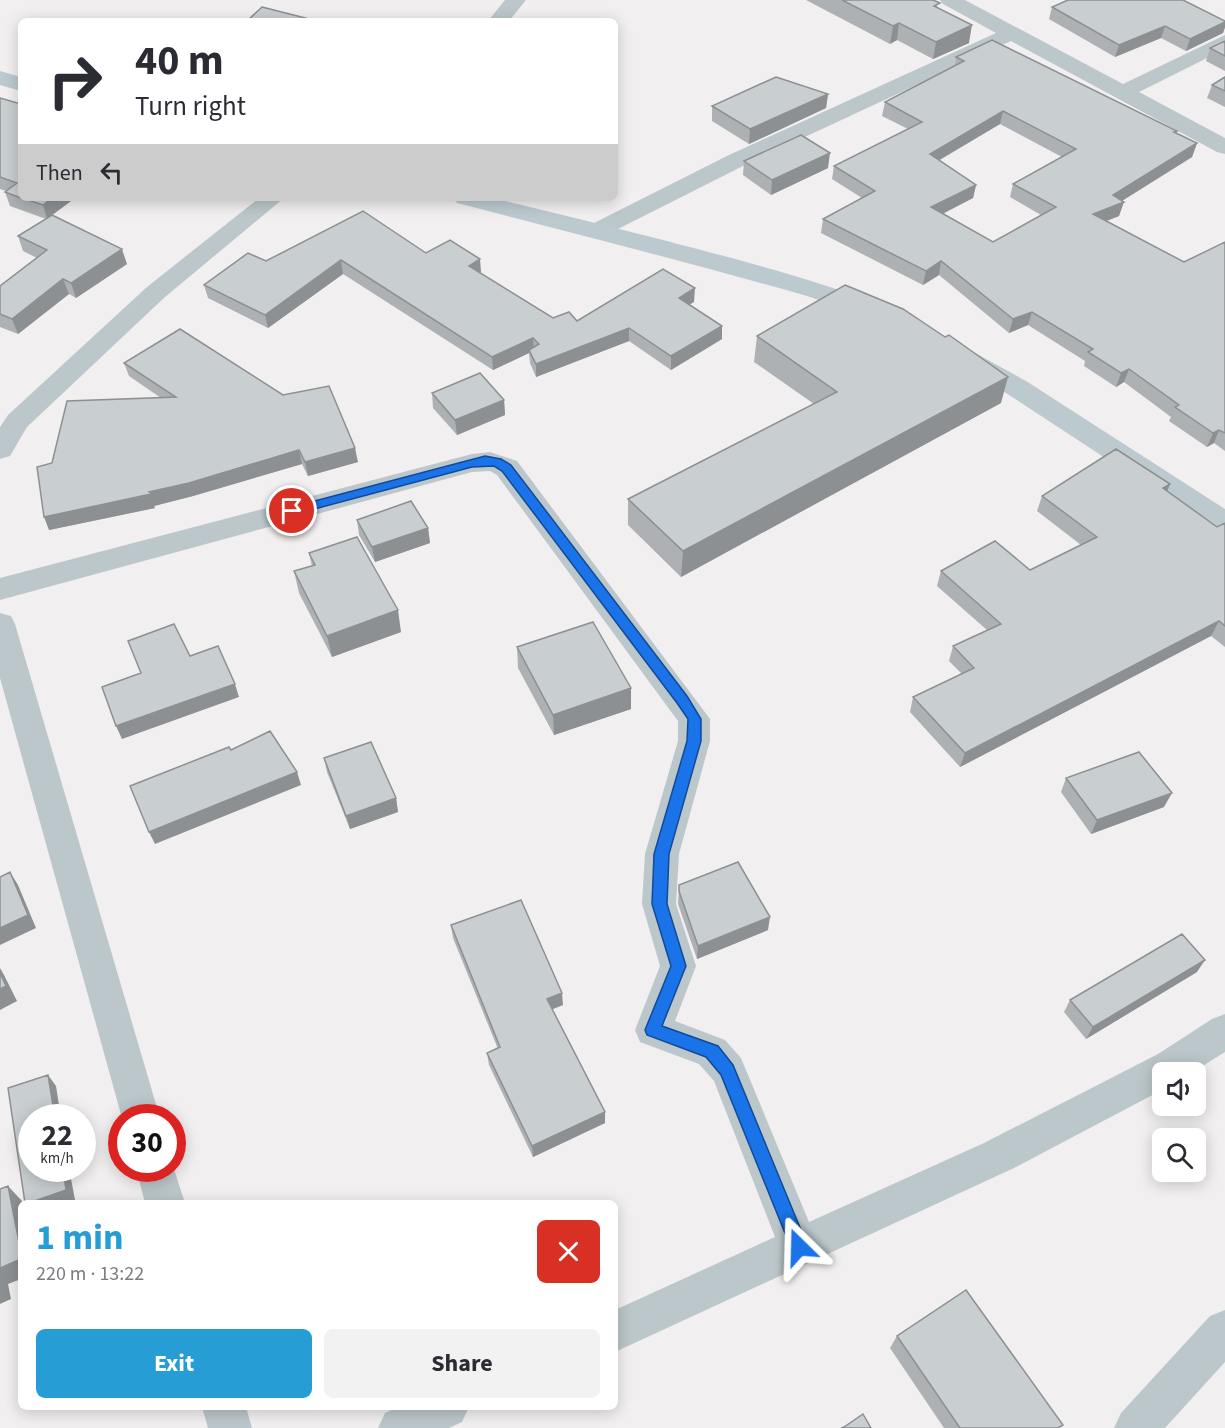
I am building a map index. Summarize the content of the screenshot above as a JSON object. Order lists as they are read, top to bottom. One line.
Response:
{"page":{"turn":["40 m","Turn right"],"then":"Then","speed":"22 km/h","limit":"30","heading":["1 min","220 m · 13:22"],"buttons":["Exit","Share"]}}
